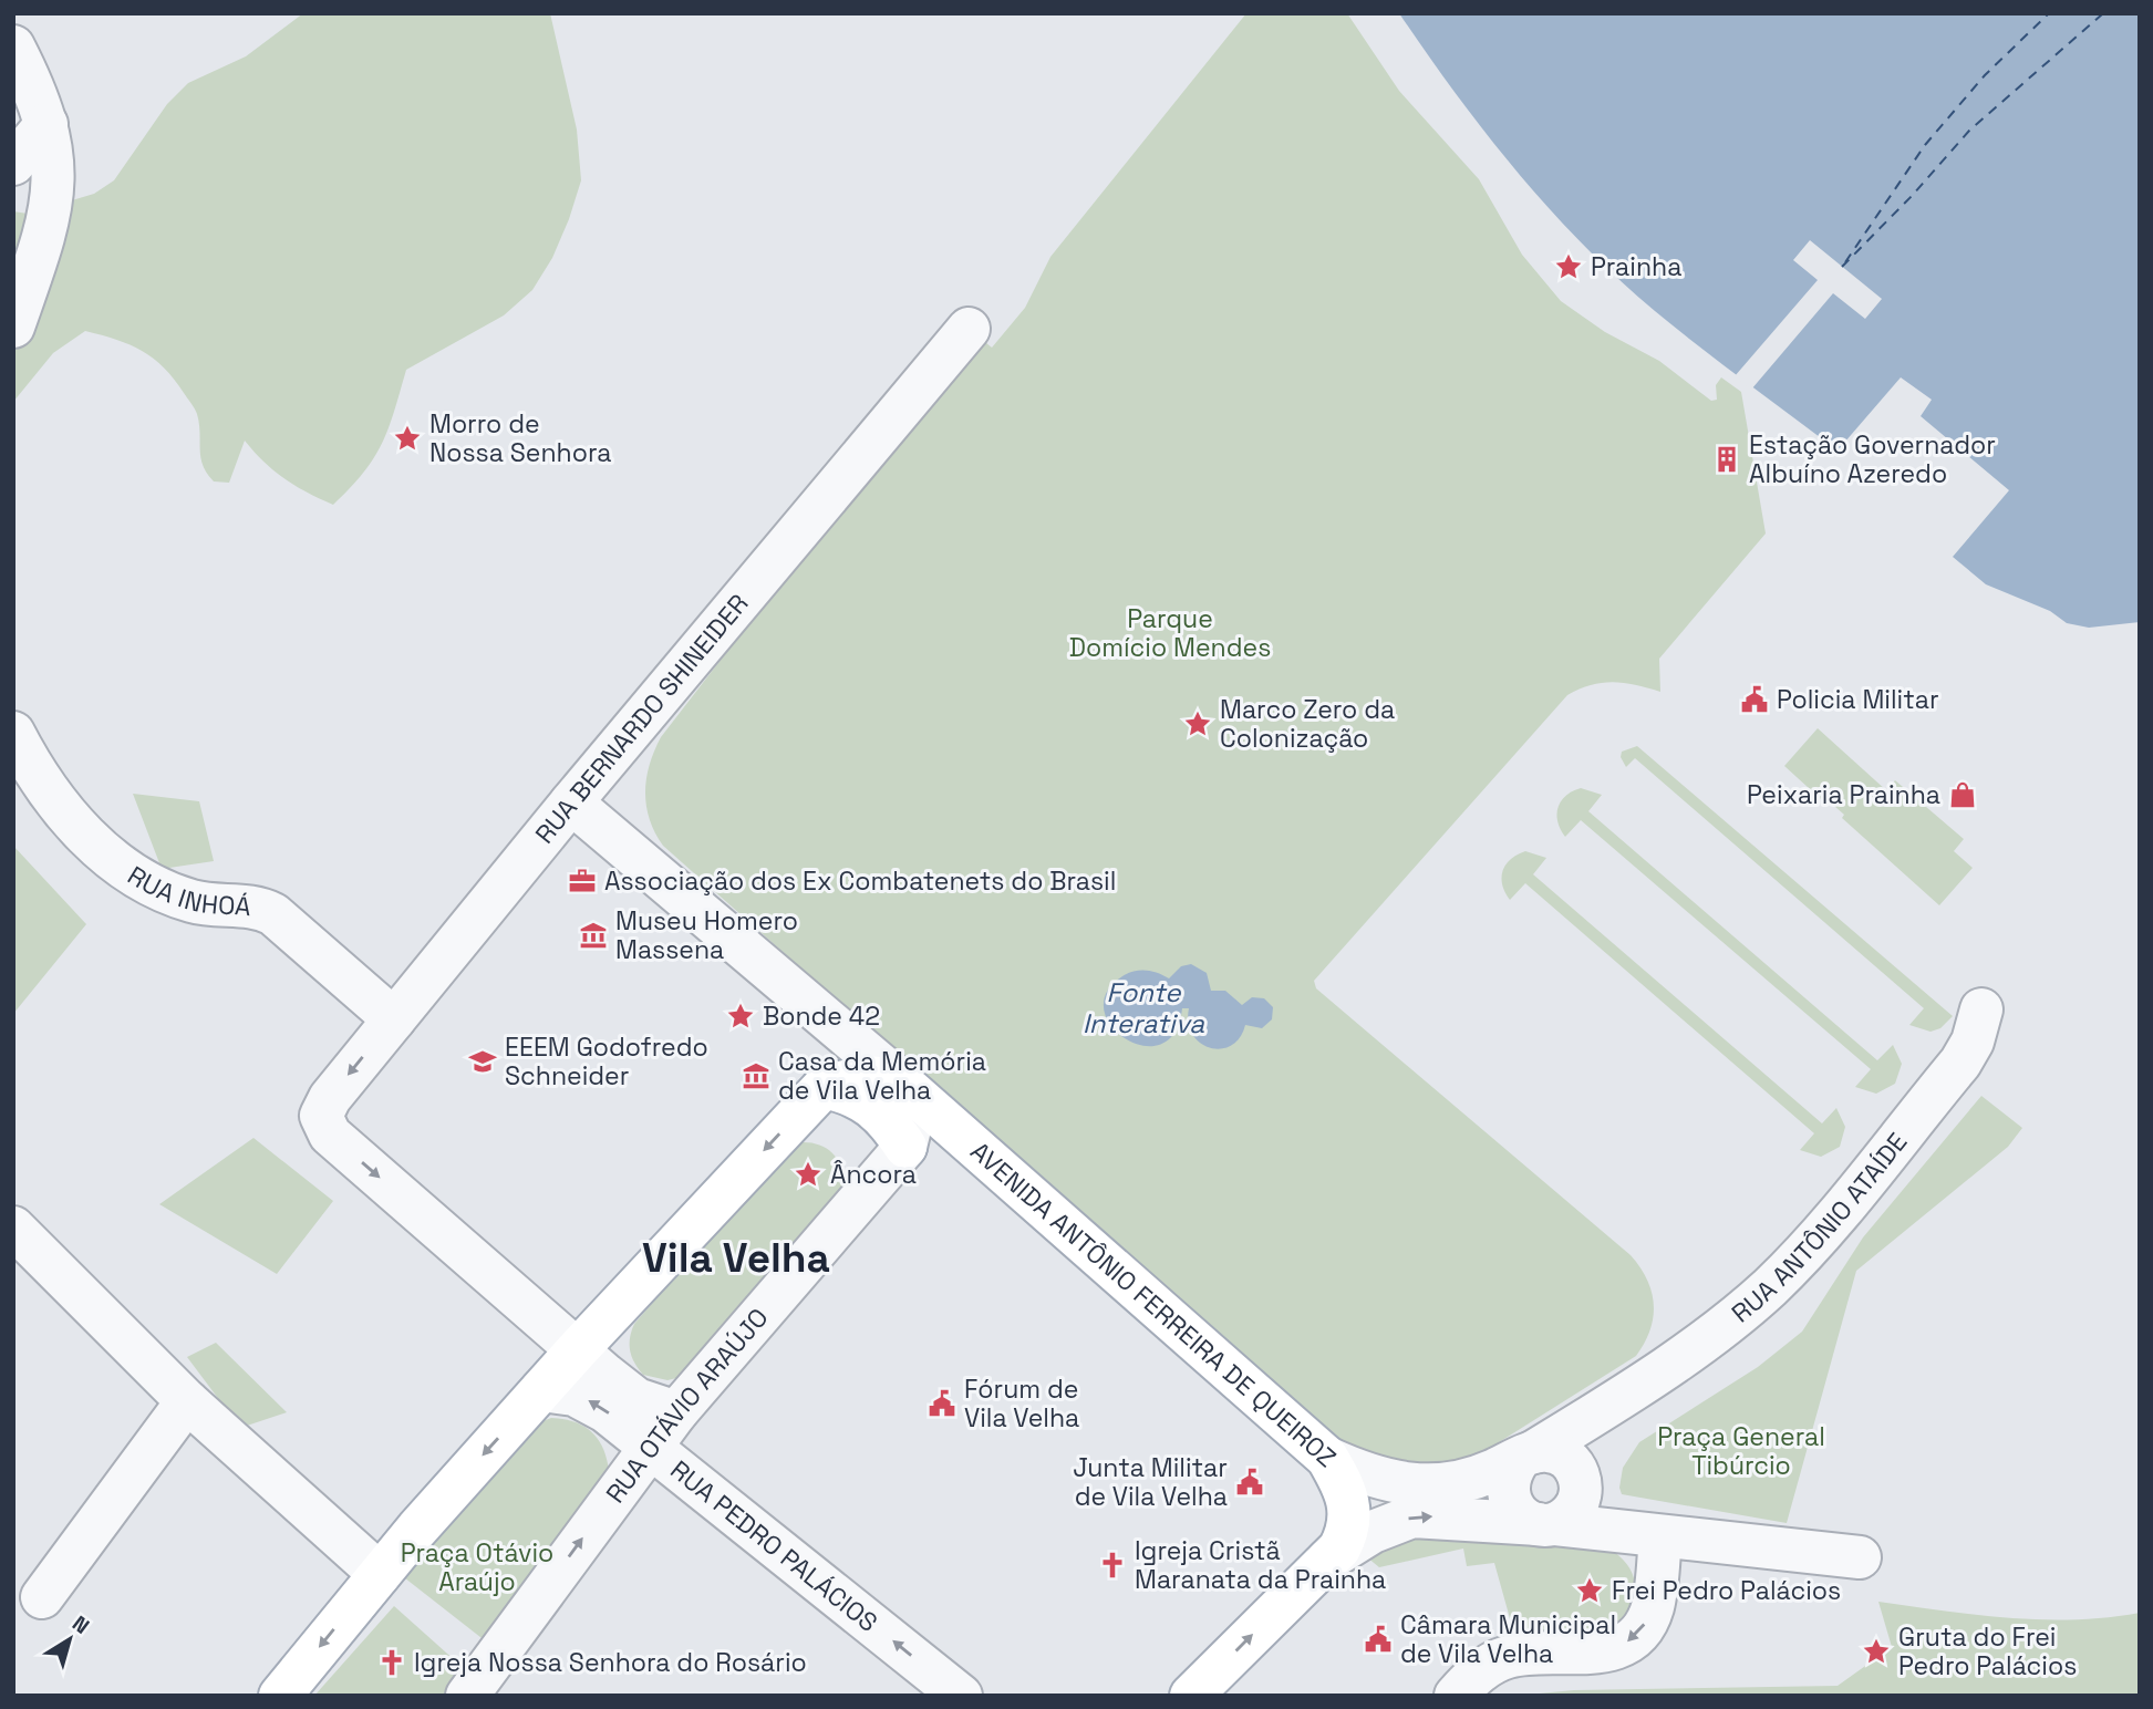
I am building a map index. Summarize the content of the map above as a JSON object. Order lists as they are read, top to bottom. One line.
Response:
{"streets":{"main road":["AVENIDA ANTÔNIO FERREIRA DE QUEIROZ"],"street":["RUA BERNARDO SHINEIDER","RUA INHOÁ","RUA ANTÔNIO ATAÍDE","RUA OTÁVIO ARAÚJO","RUA PEDRO PALÁCIOS"]},"crossings":[["RUA BERNARDO SHINEIDER","RUA INHOÁ"],["RUA BERNARDO SHINEIDER","AVENIDA ANTÔNIO FERREIRA DE QUEIROZ"],["RUA ANTÔNIO ATAÍDE","AVENIDA ANTÔNIO FERREIRA DE QUEIROZ"],["RUA OTÁVIO ARAÚJO","RUA PEDRO PALÁCIOS"]],"one_way":["RUA OTÁVIO ARAÚJO","RUA PEDRO PALÁCIOS"],"districts":["Vila Velha"],"water":["Fonte Interativa"],"parks":["Parque Domício Mendes","Praça General Tibúrcio","Praça Otávio Araújo"],"places":{"place":["Prainha","Morro de Nossa Senhora","Marco Zero da Colonização","Bonde 42","Âncora","Frei Pedro Palácios","Gruta do Frei Pedro Palácios"],"building":["Estação Governador Albuíno Azeredo"],"public building":["Policia Militar","Fórum de Vila Velha","Junta Militar de Vila Velha","Câmara Municipal de Vila Velha"],"shop":["Peixaria Prainha"],"office":["Associação dos Ex Combatenets do Brasil"],"museum":["Museu Homero Massena","Casa da Memória de Vila Velha"],"school or university":["EEEM Godofredo Schneider"],"church":["Igreja Cristã Maranata da Prainha","Igreja Nossa Senhora do Rosário"]},"north":"top right"}
